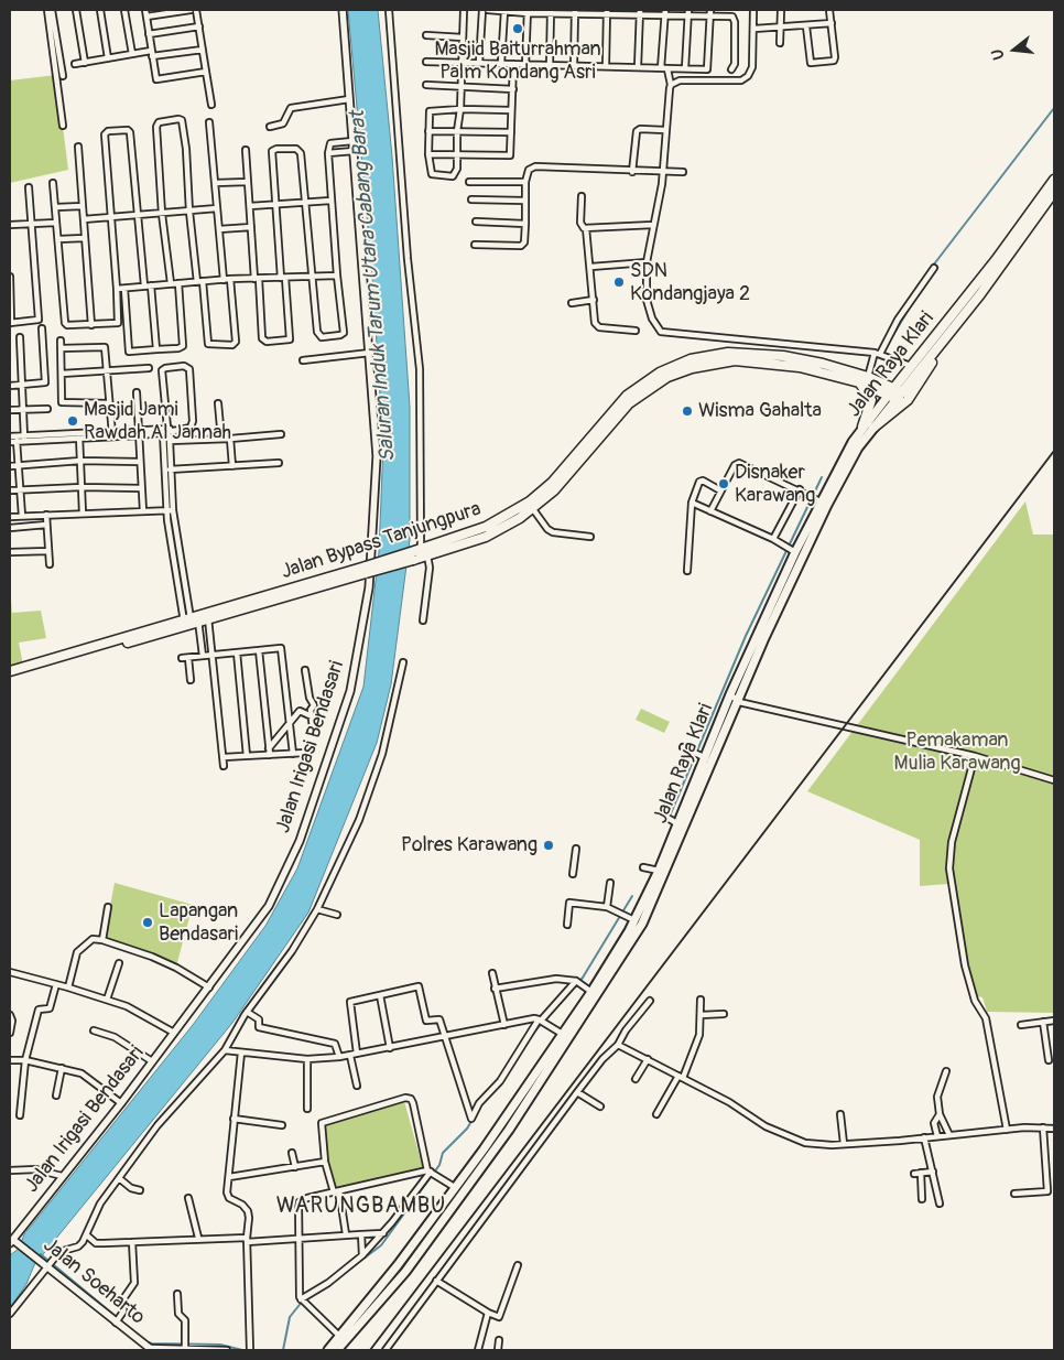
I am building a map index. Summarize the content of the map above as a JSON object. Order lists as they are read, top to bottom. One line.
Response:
{"streets":{"highway":["Jalan Raya Klari","Jalan Bypass Tanjungpura"],"street":["Jalan Irigasi Bendasari","Jalan Soeharto"]},"crossings":[["Jalan Raya Klari","Jalan Bypass Tanjungpura"],["Jalan Irigasi Bendasari","Jalan Soeharto"]],"districts":["WARUNGBAMBU"],"water":["Saluran Induk Tarum Utara Cabang Barat"],"parks":["Pemakaman Mulia Karawang"],"places":["Masjid Baiturrahman Palm Kondang Asri","SDN Kondangjaya 2","Wisma Gahalta","Masjid Jami Rawdah Al Jannah","Disnaker Karawang","Polres Karawang","Lapangan Bendasari"],"north":"left"}
